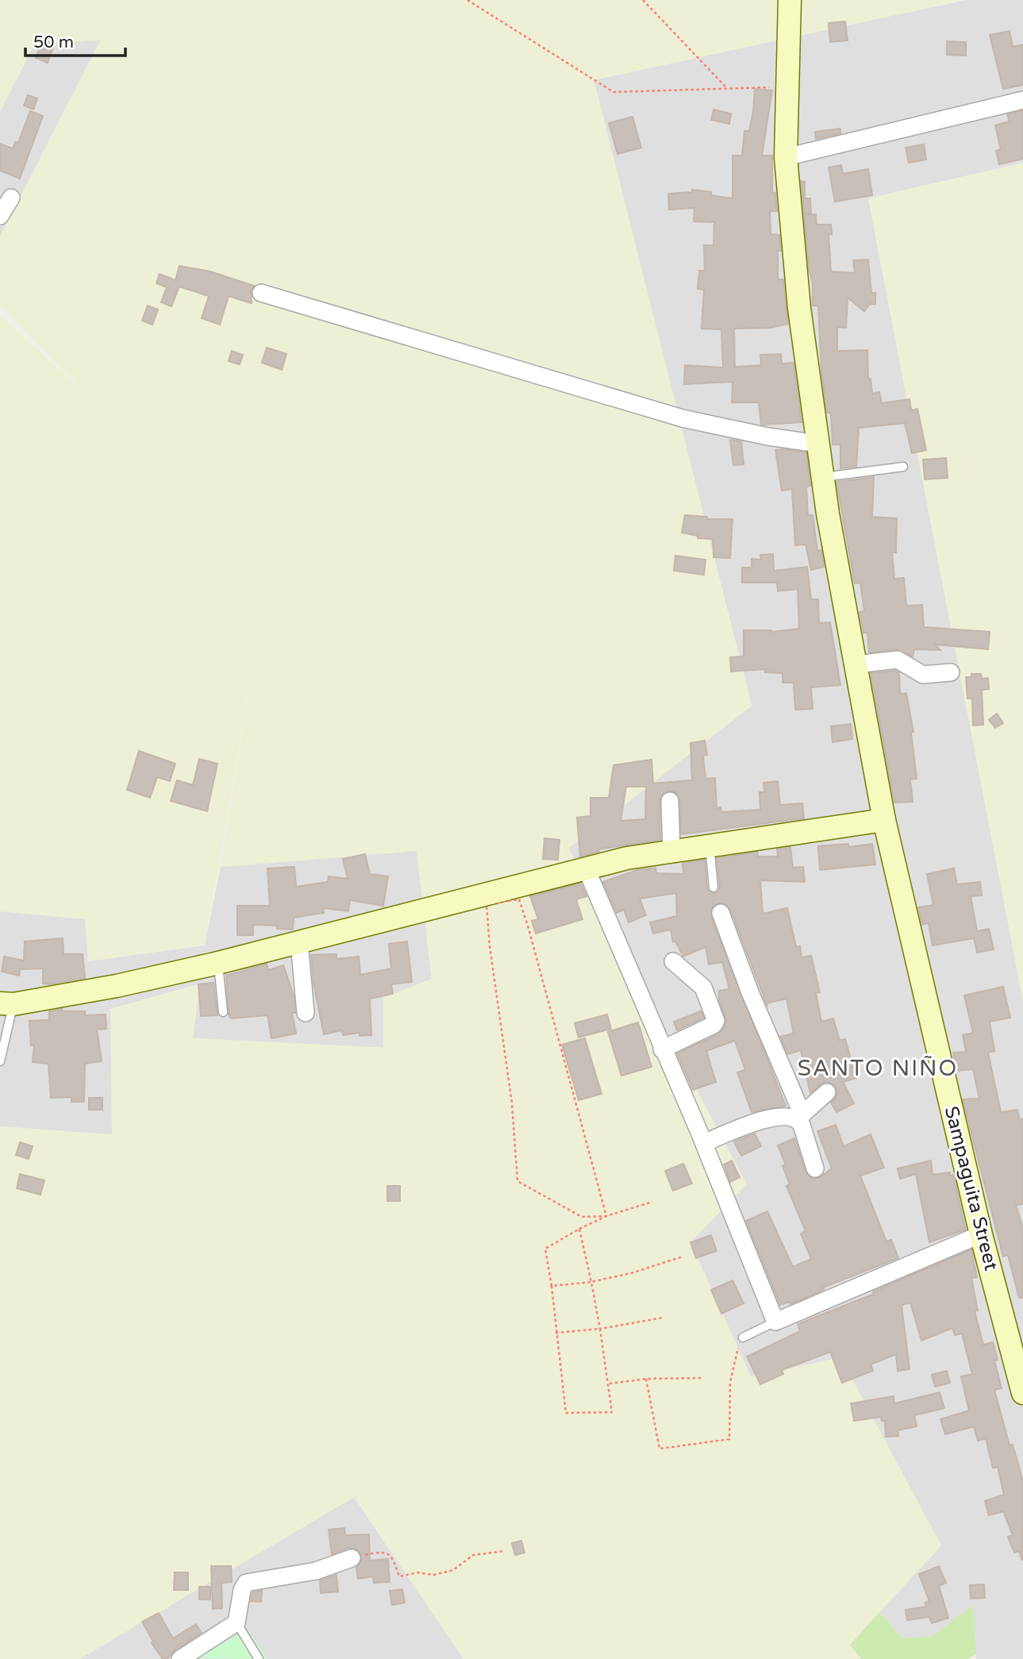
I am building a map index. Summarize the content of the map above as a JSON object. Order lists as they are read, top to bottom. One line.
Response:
{"streets":{"street":["Sampaguita Street"]},"districts":["SANTO NIÑO"],"scale_bar":"50 m"}
